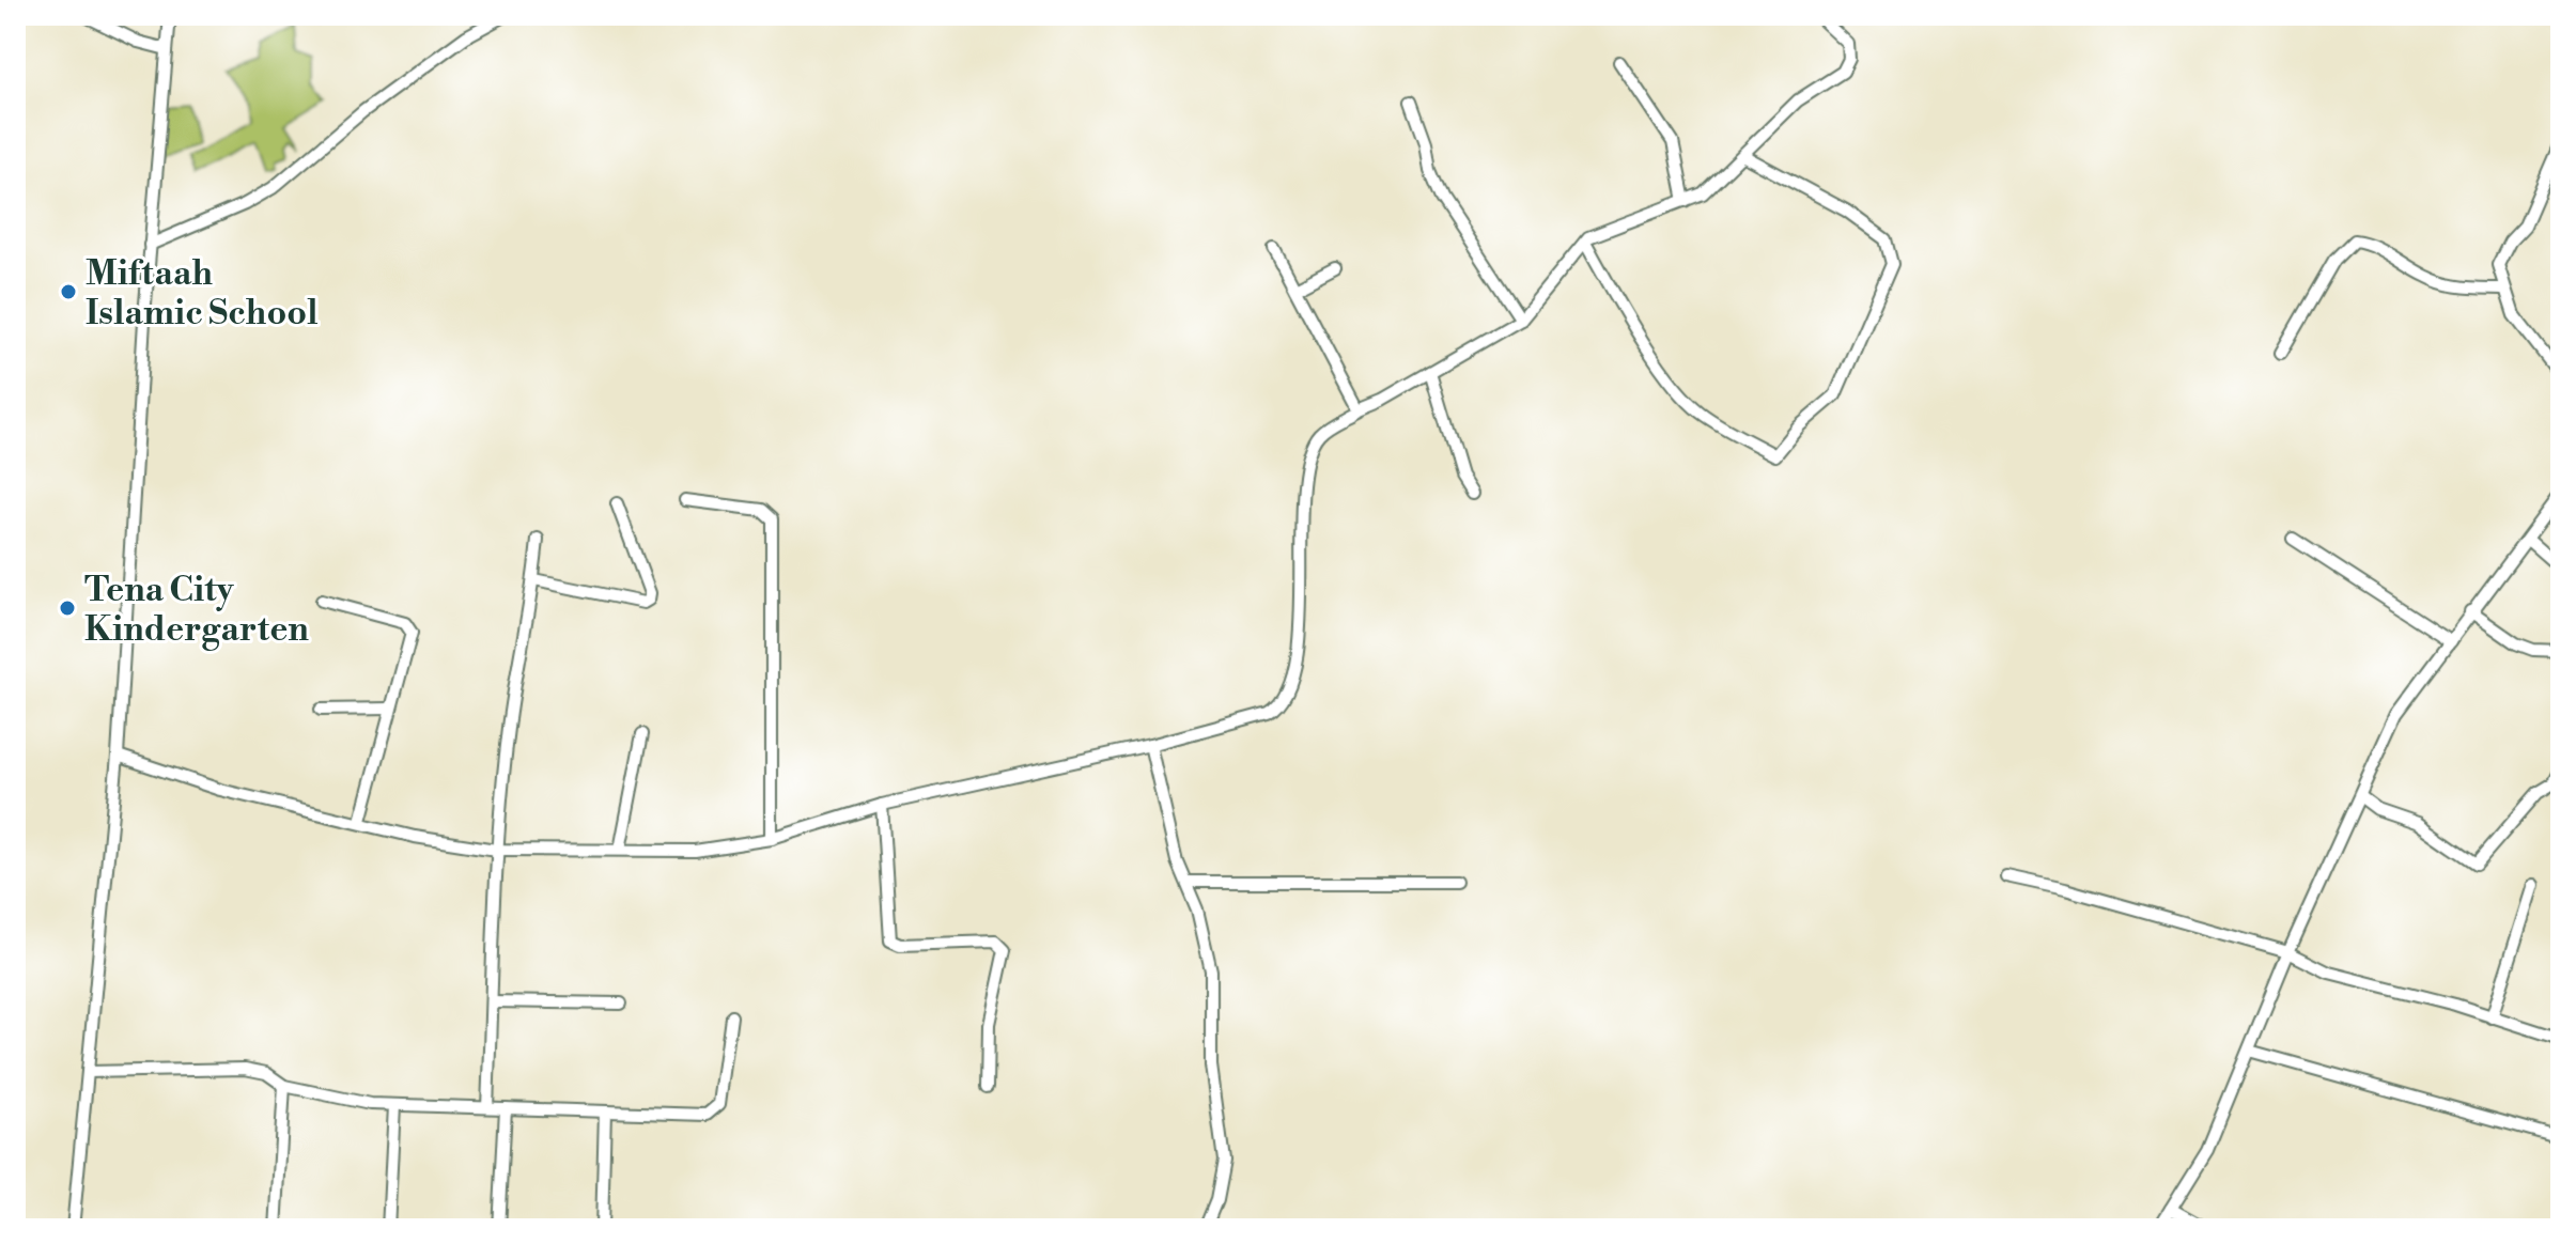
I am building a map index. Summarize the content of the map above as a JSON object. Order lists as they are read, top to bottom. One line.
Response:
{"places":["Miftaah Islamic School","Tena City Kindergarten"]}
